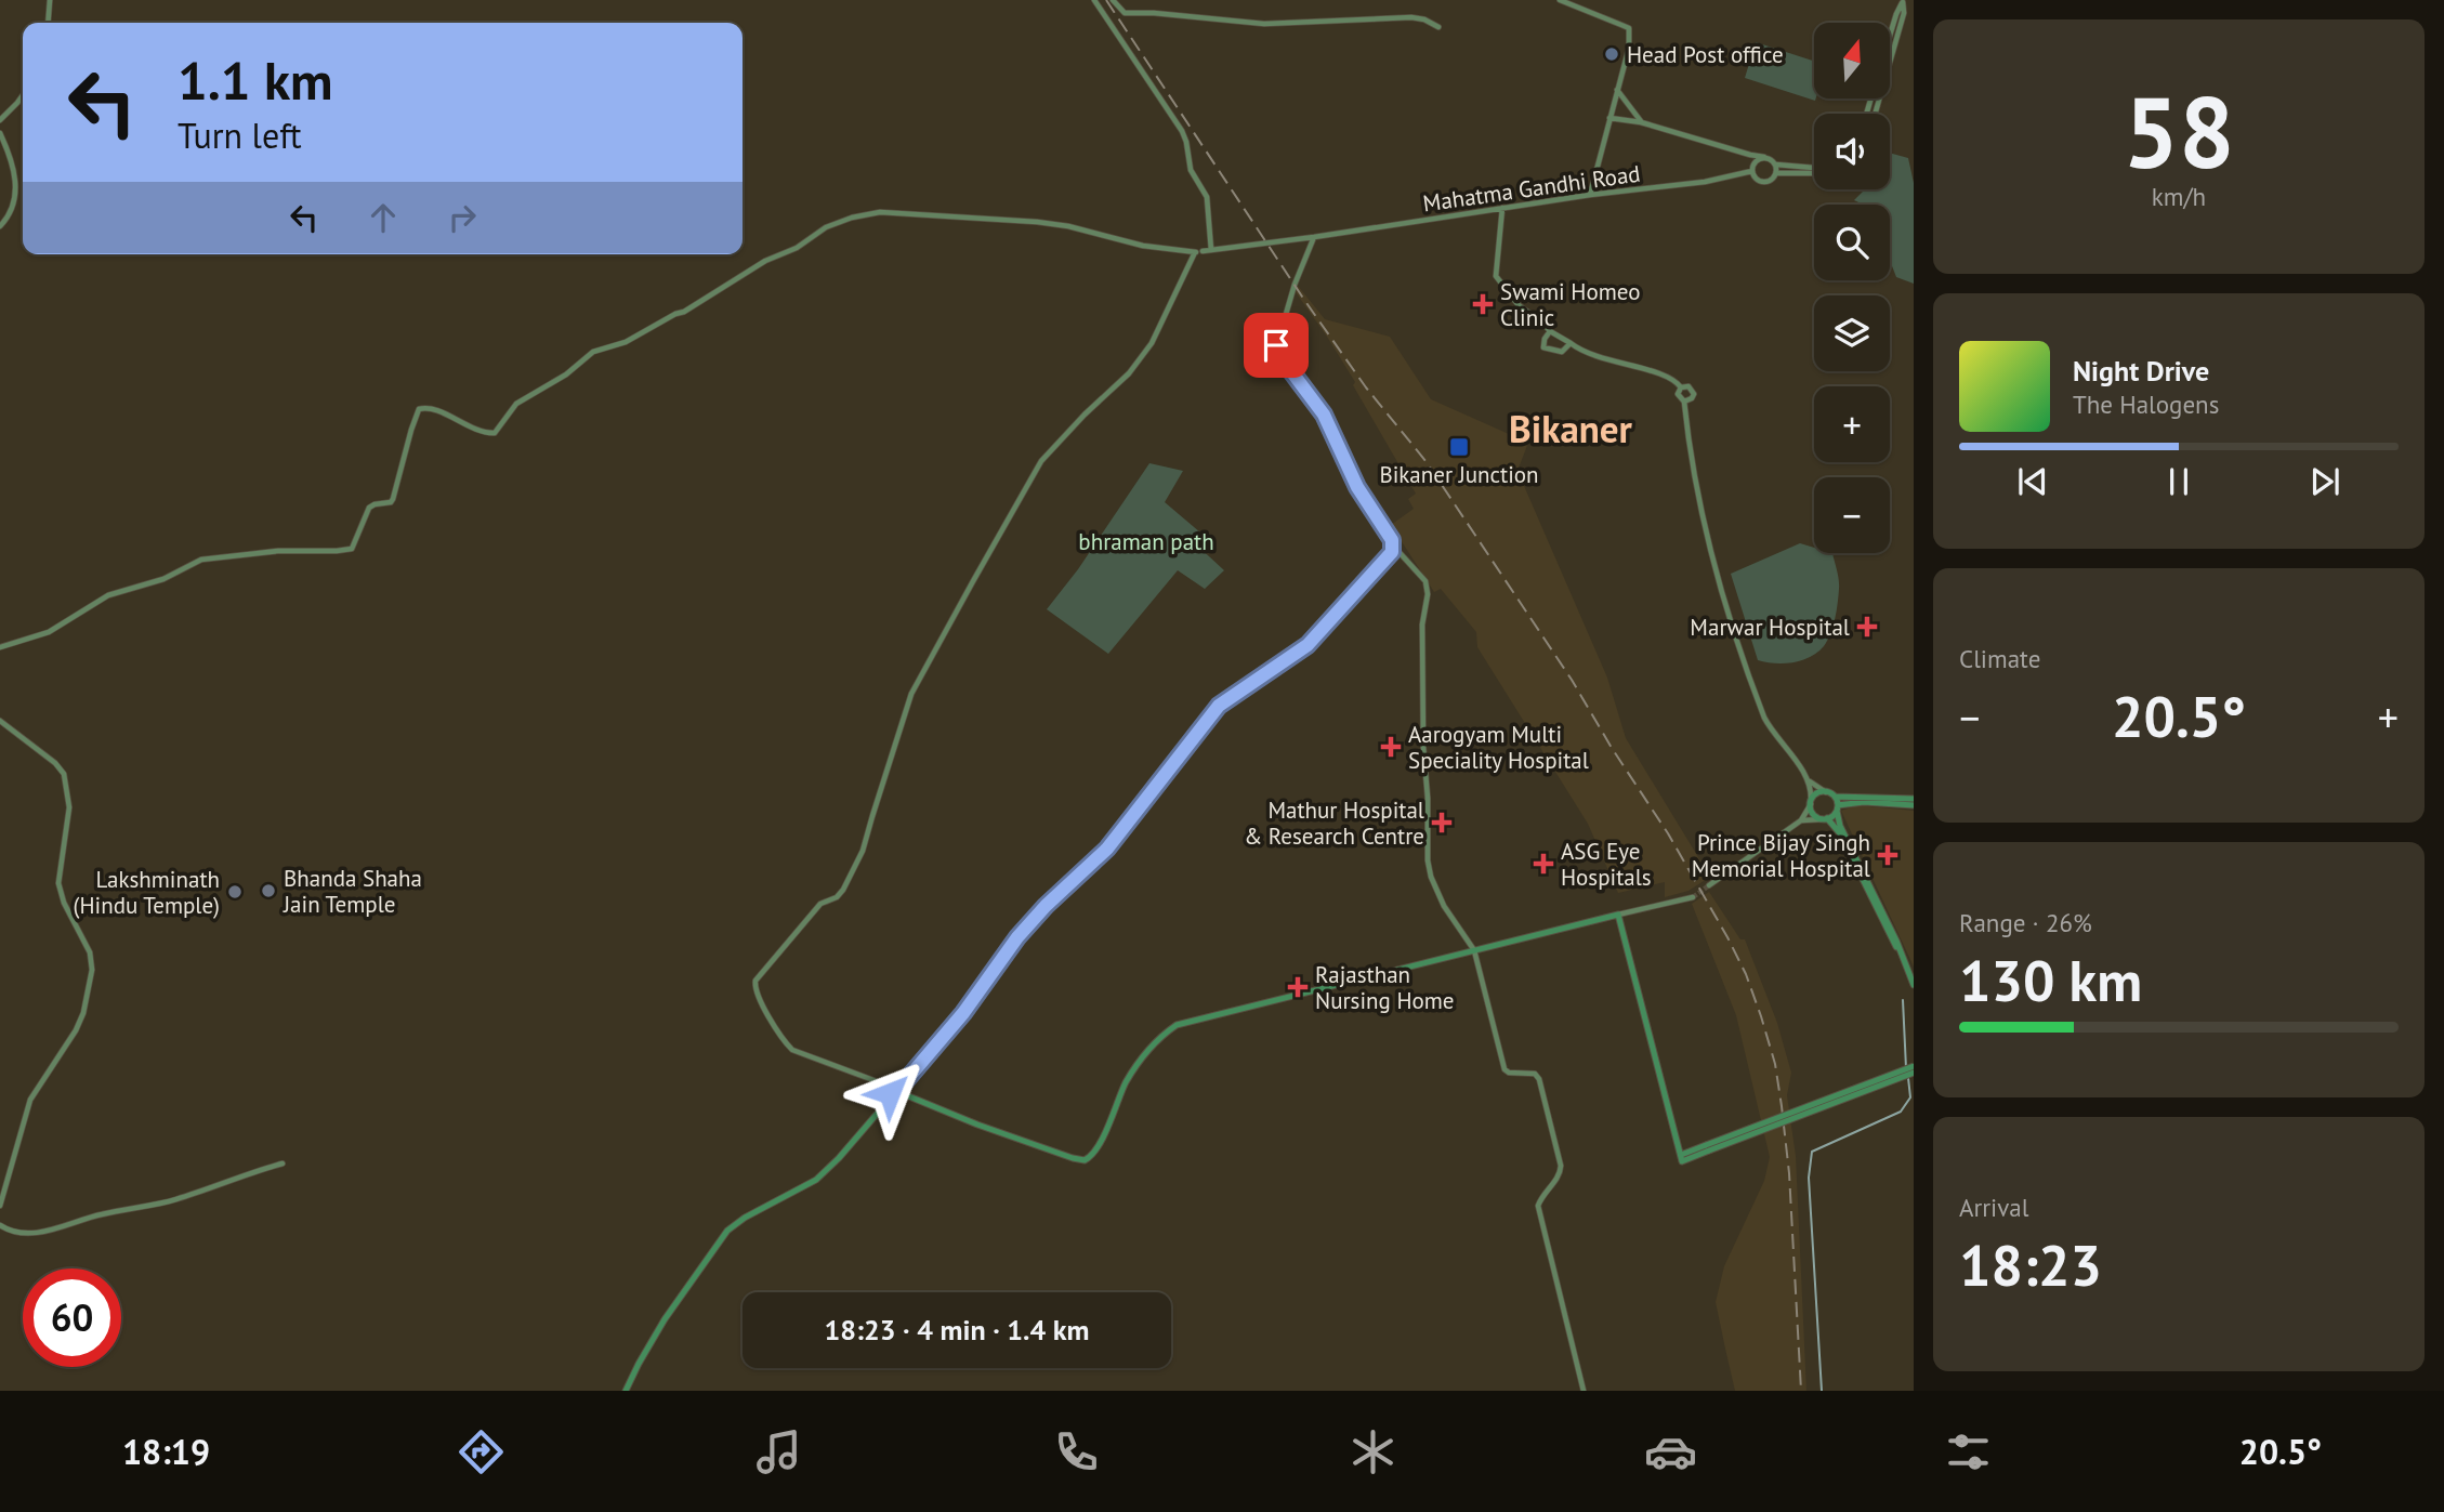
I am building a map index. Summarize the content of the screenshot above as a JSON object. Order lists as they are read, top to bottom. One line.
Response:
{"streets":{"street":["Mahatma Gandhi Road"]},"districts":["Bikaner"],"parks":["bhraman path"],"places":{"other":["Head Post office","Bhanda Shaha Jain Temple","Lakshminath (Hindu Temple)"],"health":["Swami Homeo Clinic","Marwar Hospital","Aarogyam Multi Speciality Hospital","Mathur Hospital & Research Centre","Prince Bijay Singh Memorial Hospital","ASG Eye Hospitals","Rajasthan Nursing Home"],"transit":["Bikaner Junction"]},"north":"top","page":{"tile":[["58","km/h"],"Climate",["Range · 26%","130 km"],["Arrival","18:23"]],"map_buttons":["+","−"],"turn":["1.1 km","Turn left"],"song":["Night Drive","The Halogens"],"heat":["−","20.5°","+"],"limit":"60","trip":"18:23 · 4 min · 1.4 km","tabs":["18:19","20.5°"]}}
